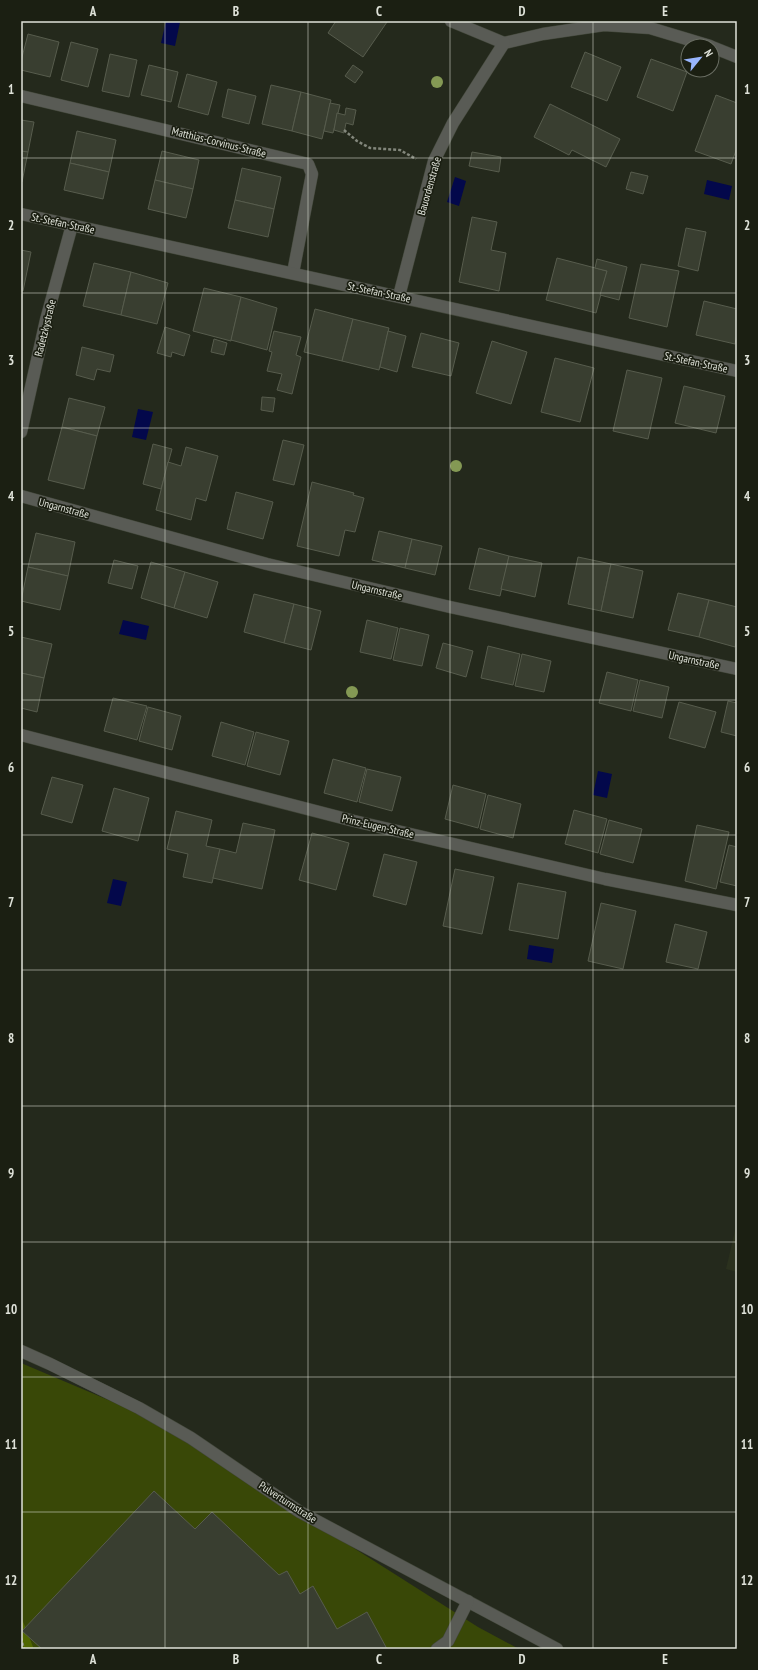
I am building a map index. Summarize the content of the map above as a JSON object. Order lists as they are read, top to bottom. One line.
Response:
{"streets":{"street":["Matthias-Corvinus-Straße","Bauordenstraße","St.-Stefan-Straße","Radetzkystraße","Ungarnstraße","Prinz-Eugen-Straße","Pulverturmstraße"]},"crossings":[["Matthias-Corvinus-Straße","St.-Stefan-Straße"],["Bauordenstraße","St.-Stefan-Straße"],["St.-Stefan-Straße","Radetzkystraße"]],"north":"top right","grid":{"columns":["A","B","C","D","E"],"rows":["1","2","3","4","5","6","7","8","9","10","11","12"]}}
